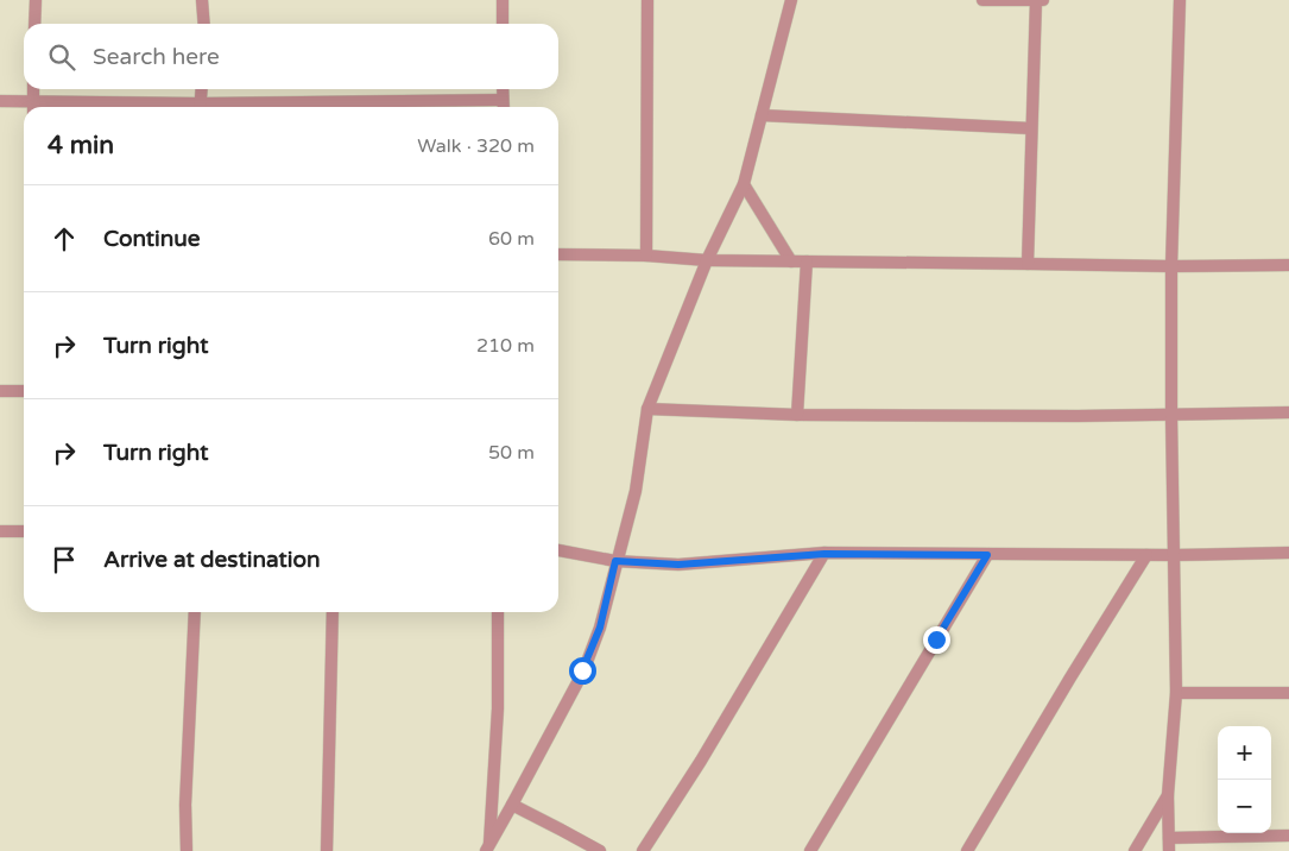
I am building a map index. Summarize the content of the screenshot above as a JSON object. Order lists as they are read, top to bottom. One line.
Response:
{"page":{"search":"Search here","heading":["4 min","Walk · 320 m"],"list":[["Continue","60 m"],["Turn right","210 m"],["Turn right","50 m"],"Arrive at destination"],"map_buttons":["+","−"]}}
